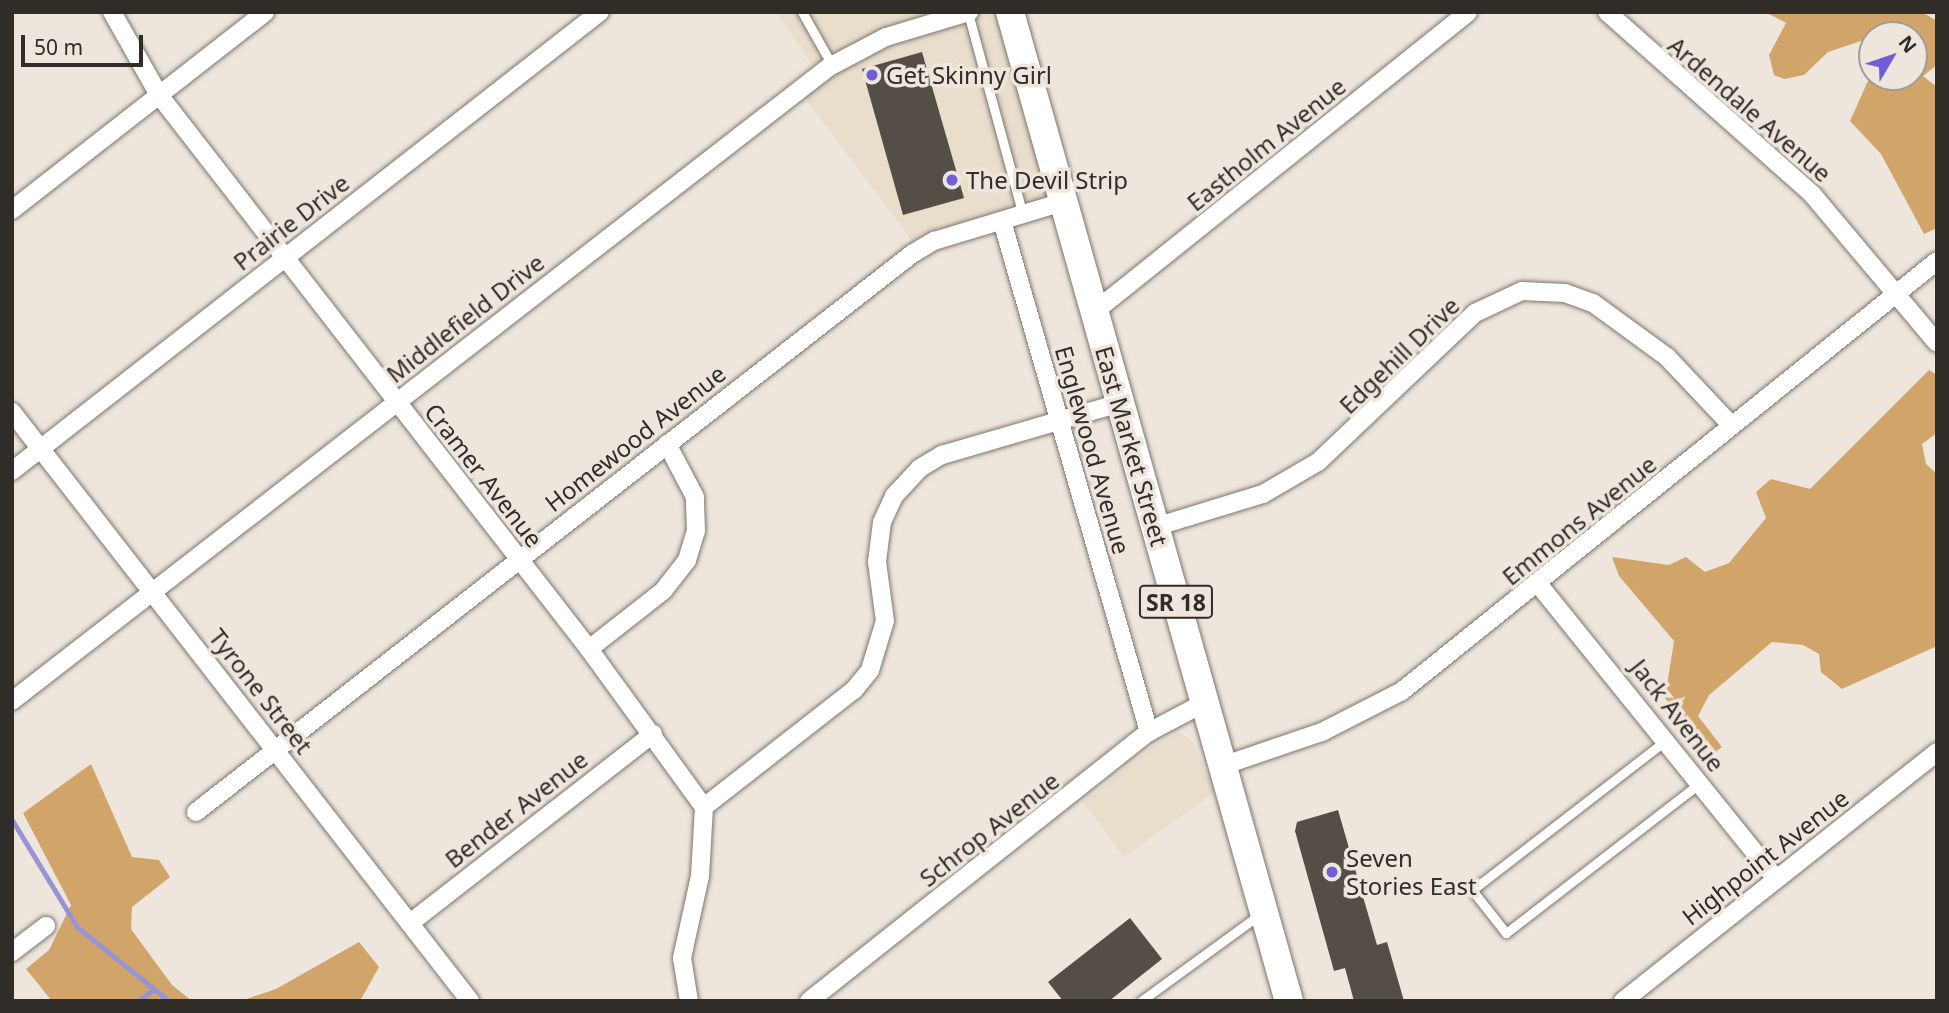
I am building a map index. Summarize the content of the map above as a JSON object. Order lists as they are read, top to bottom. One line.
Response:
{"streets":{"main road":["East Market Street","SR 18"],"street":["Ardendale Avenue","Eastholm Avenue","Prairie Drive","Middlefield Drive","Edgehill Drive","Homewood Avenue","Englewood Avenue","Cramer Avenue","Emmons Avenue","Tyrone Street","Jack Avenue","Bender Avenue","Schrop Avenue","Highpoint Avenue"]},"crossings":[["Ardendale Avenue","Emmons Avenue"],["Eastholm Avenue","East Market Street"],["Prairie Drive","Cramer Avenue"],["Prairie Drive","Tyrone Street"],["Middlefield Drive","Cramer Avenue"],["Middlefield Drive","Tyrone Street"],["Edgehill Drive","East Market Street"],["Edgehill Drive","Emmons Avenue"],["Homewood Avenue","East Market Street"],["Homewood Avenue","Englewood Avenue"],["Homewood Avenue","Cramer Avenue"],["Homewood Avenue","Tyrone Street"],["East Market Street","Emmons Avenue"],["East Market Street","Schrop Avenue"],["Englewood Avenue","Schrop Avenue"],["Cramer Avenue","Bender Avenue"],["Emmons Avenue","Jack Avenue"],["Tyrone Street","Bender Avenue"],["Jack Avenue","Highpoint Avenue"]],"places":["Get Skinny Girl","The Devil Strip","Seven Stories East"],"scale_bar":"50 m","north":"top right"}
